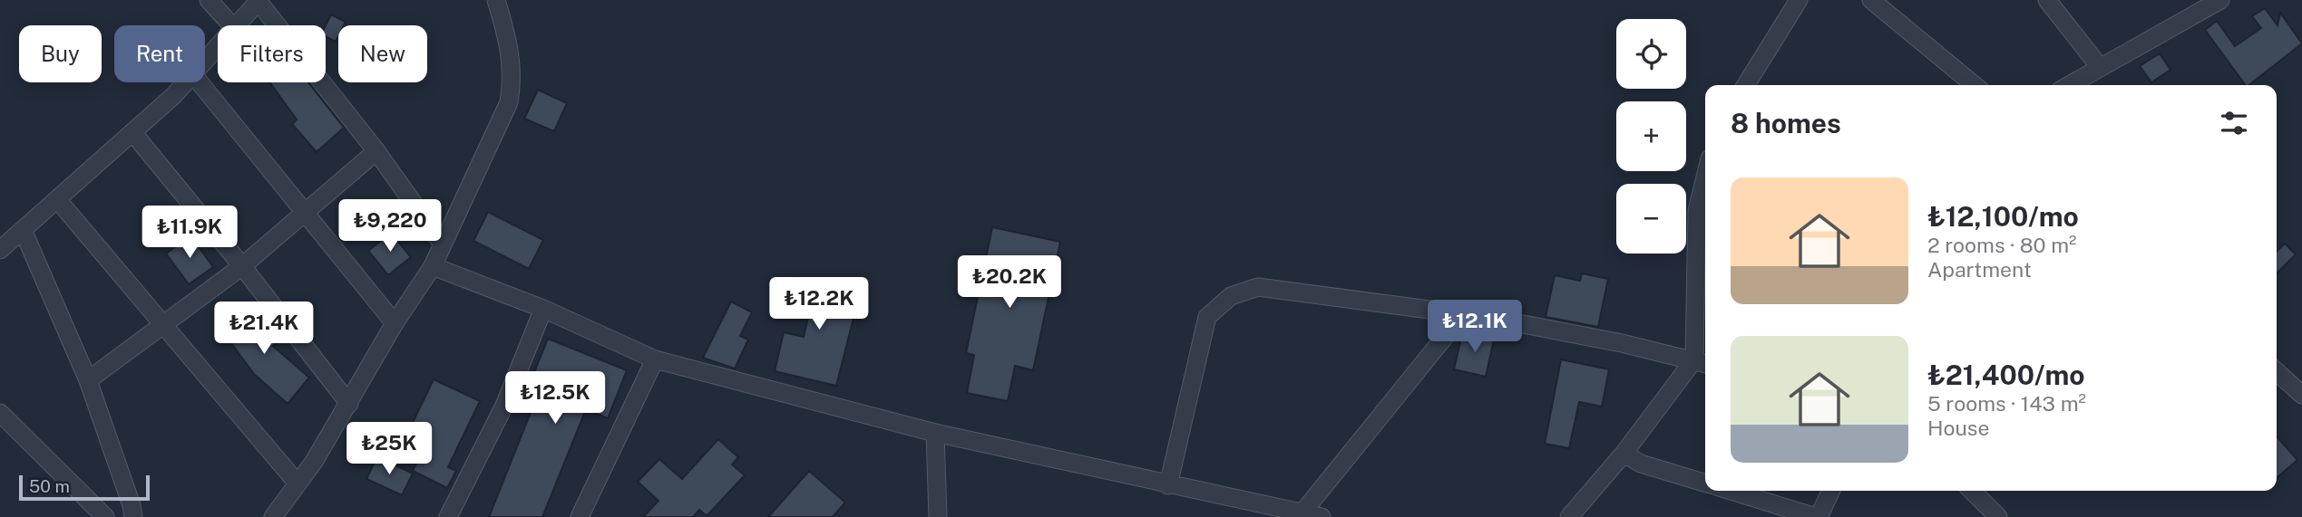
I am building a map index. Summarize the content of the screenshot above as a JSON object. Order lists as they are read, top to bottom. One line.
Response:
{"scale_bar":"50 m","page":{"map_buttons":["+","−"],"chip":["Buy","Rent","Filters","New"],"heading":"8 homes","list":[{"name":"₺12,100/mo","note":"2 rooms · 80 m² · Apartment"},{"name":"₺21,400/mo","note":"5 rooms · 143 m² · House"}],"price":["₺9,220","₺11.9K","₺20.2K","₺12.2K","₺12.1K","₺21.4K","₺12.5K","₺25K"],"scale":"50 m"}}
